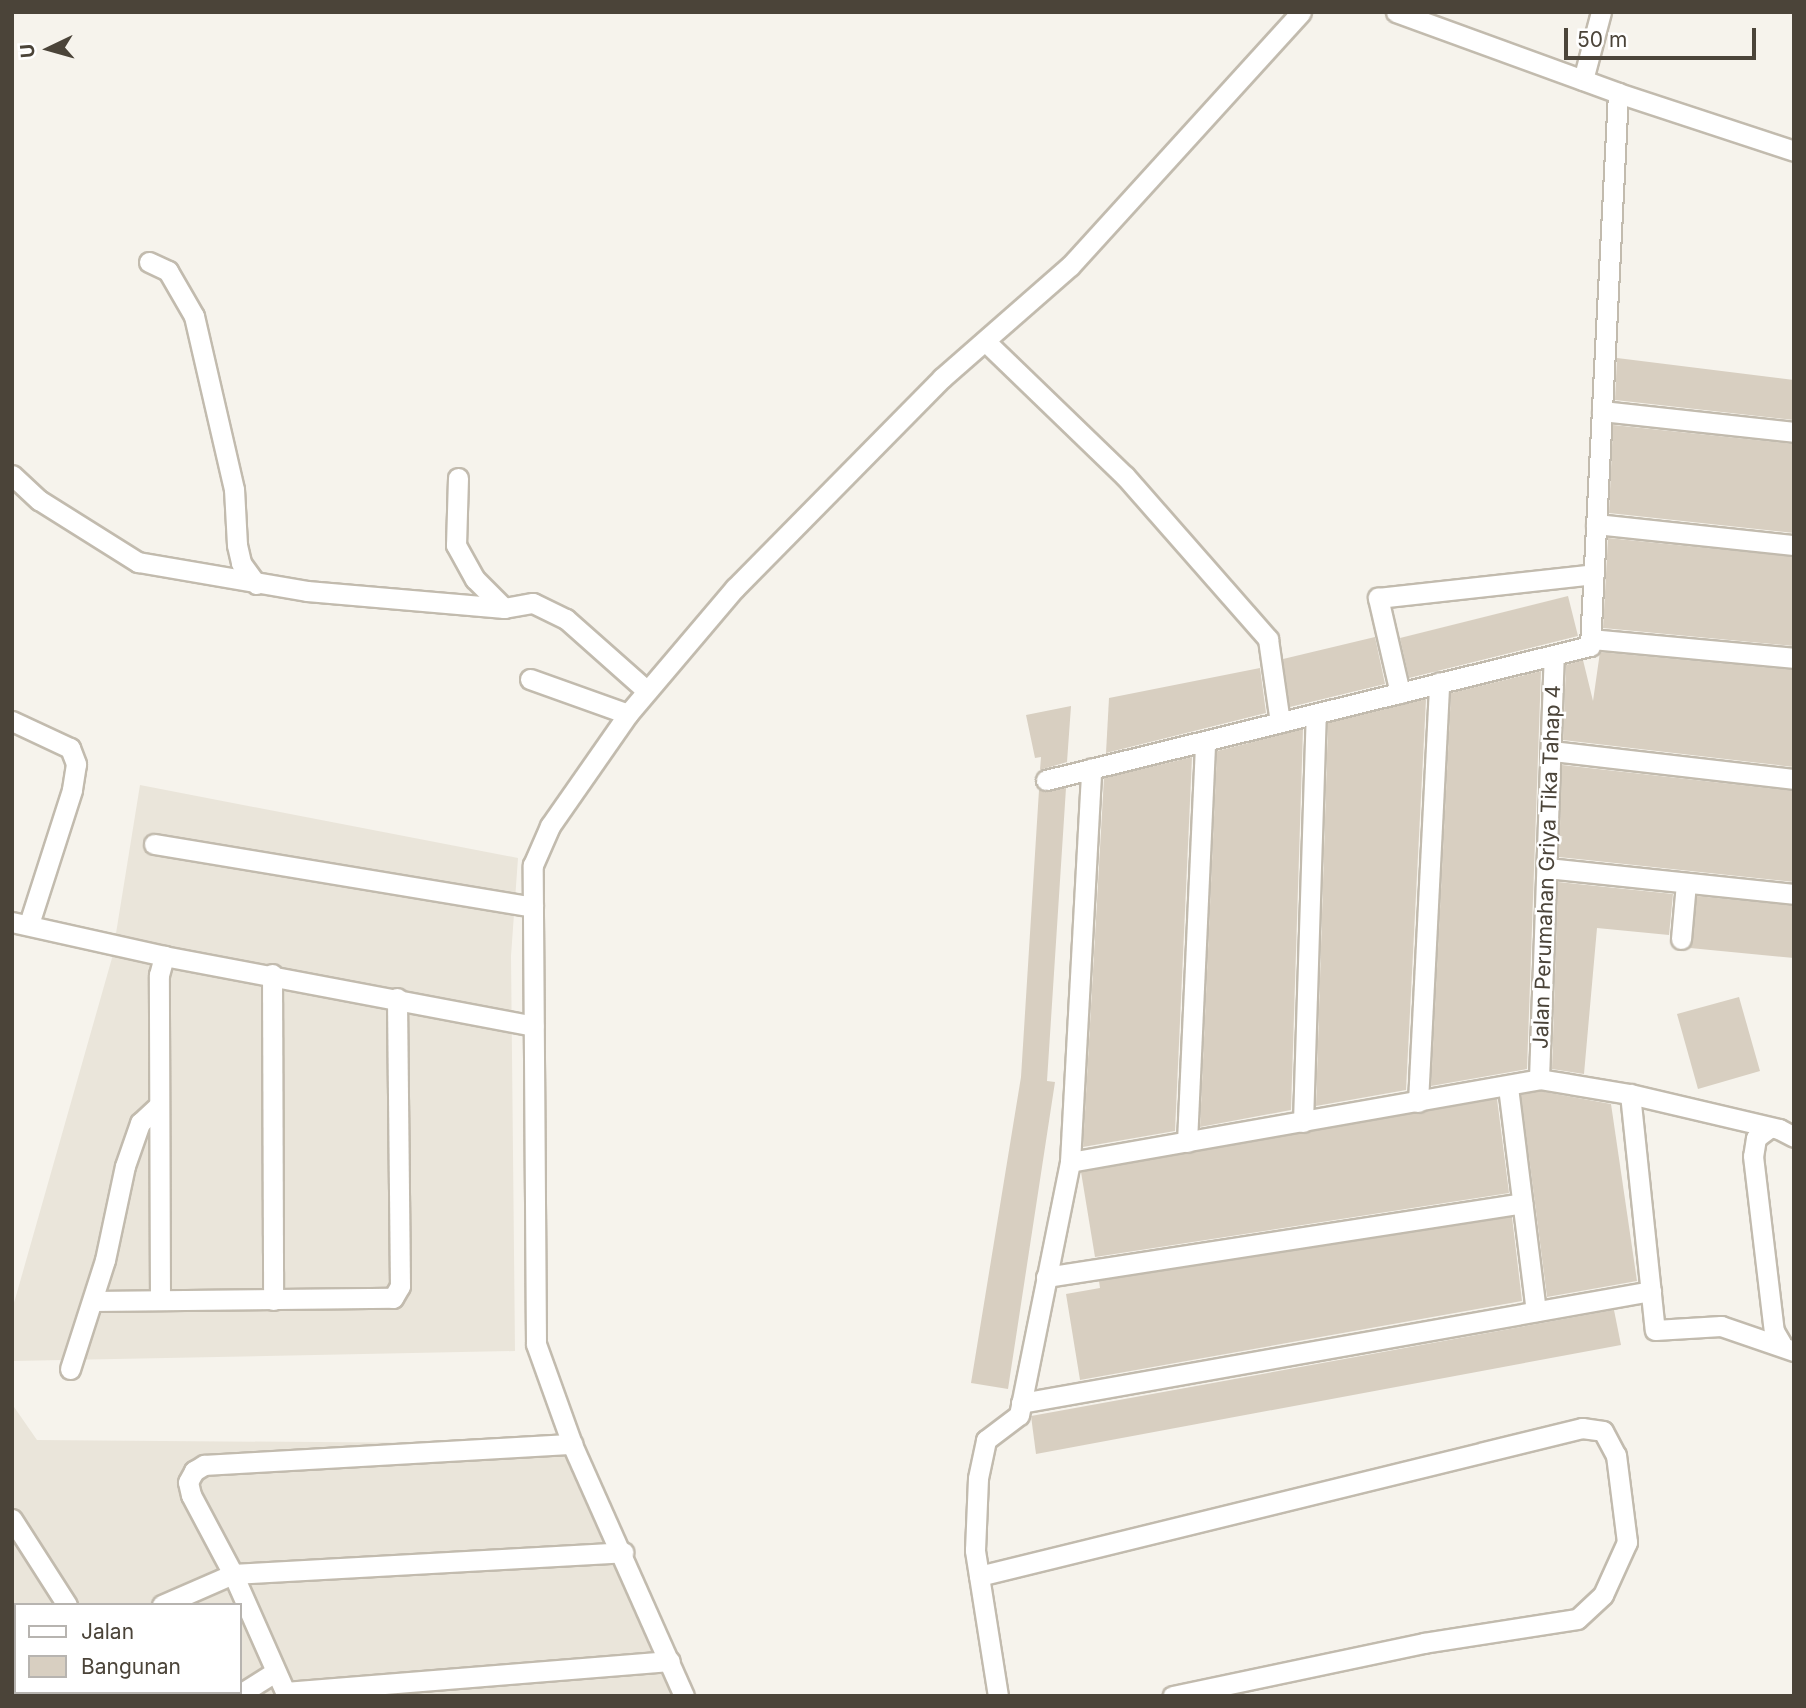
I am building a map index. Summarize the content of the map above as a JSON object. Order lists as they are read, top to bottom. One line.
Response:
{"streets":{"street":["Jalan Perumahan Griya Tika Tahap 4"]},"legend":["Jalan","Bangunan"],"scale_bar":"50 m","north":"left"}
